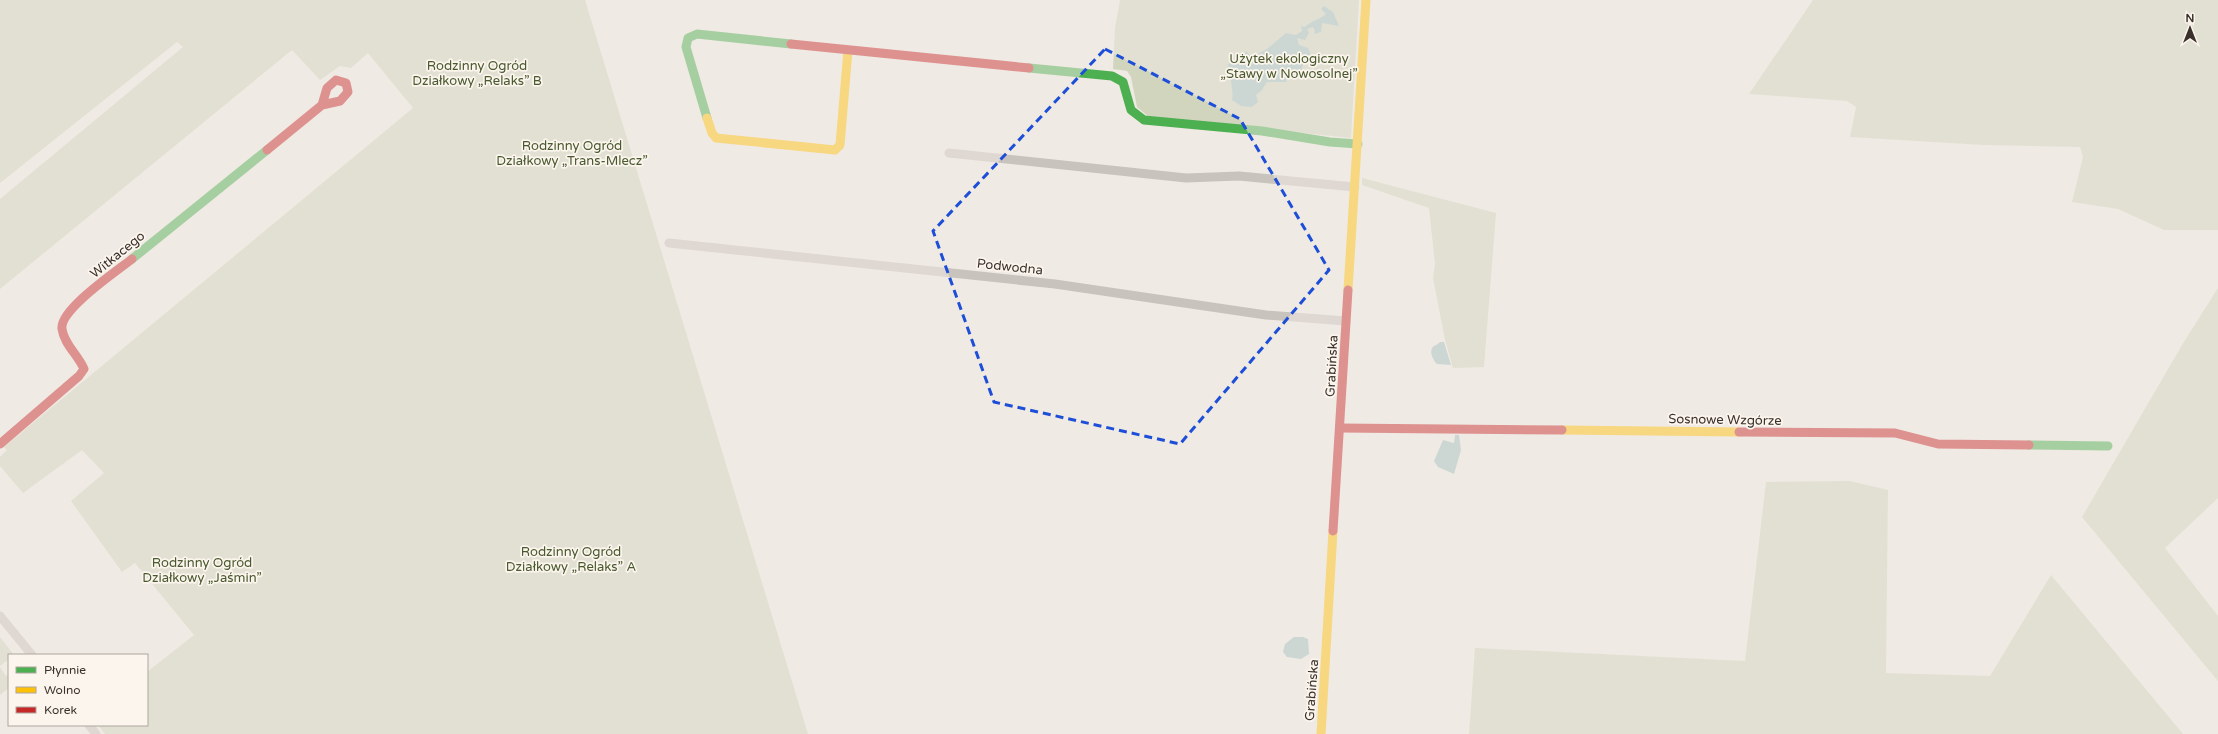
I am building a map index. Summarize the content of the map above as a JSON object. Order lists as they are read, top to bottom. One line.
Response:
{"streets":{"street":["Witkacego","Podwodna","Grabińska","Sosnowe Wzgórze"]},"crossings":[["Podwodna","Grabińska"],["Grabińska","Sosnowe Wzgórze"]],"parks":["Użytek ekologiczny „Stawy w Nowosolnej”","Rodzinny Ogród Działkowy „Relaks” B","Rodzinny Ogród Działkowy „Trans-Mlecz”","Rodzinny Ogród Działkowy „Relaks” A","Rodzinny Ogród Działkowy „Jaśmin”"],"legend":["Płynnie","Wolno","Korek"],"north":"top"}
